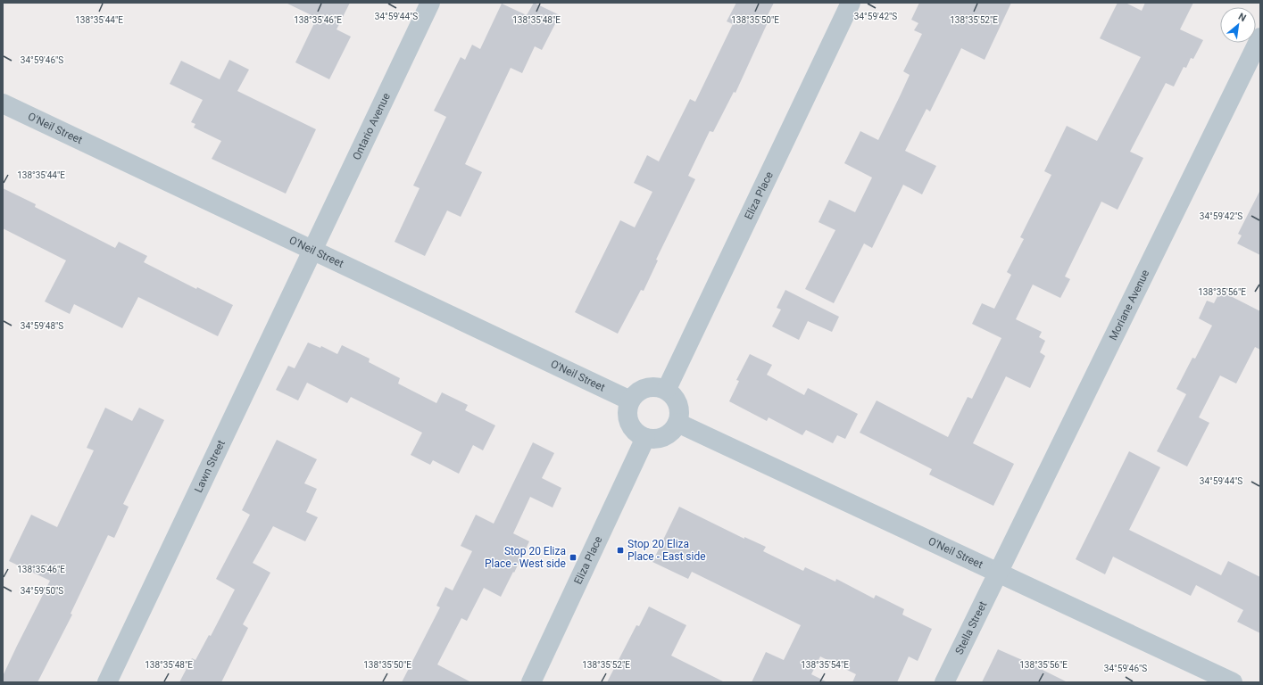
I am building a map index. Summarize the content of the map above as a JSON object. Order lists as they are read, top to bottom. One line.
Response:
{"streets":{"street":["Ontario Avenue","O'Neil Street","Eliza Place","Moriane Avenue","Lawn Street","Stella Street"]},"crossings":[["Ontario Avenue","O'Neil Street"],["Ontario Avenue","Lawn Street"],["O'Neil Street","Eliza Place"],["O'Neil Street","Moriane Avenue"],["O'Neil Street","Lawn Street"],["O'Neil Street","Stella Street"],["Moriane Avenue","Stella Street"]],"places":{"transit":["Stop 20 Eliza Place - East side","Stop 20 Eliza Place - West side"]},"north":"top right","coordinates":["34°59'44\"S","34°59'42\"S","138°35'44\"E","138°35'46\"E","138°35'48\"E","138°35'50\"E","138°35'52\"E","34°59'46\"S","138°35'56\"E","34°59'48\"S","34°59'50\"S","138°35'54\"E"]}
